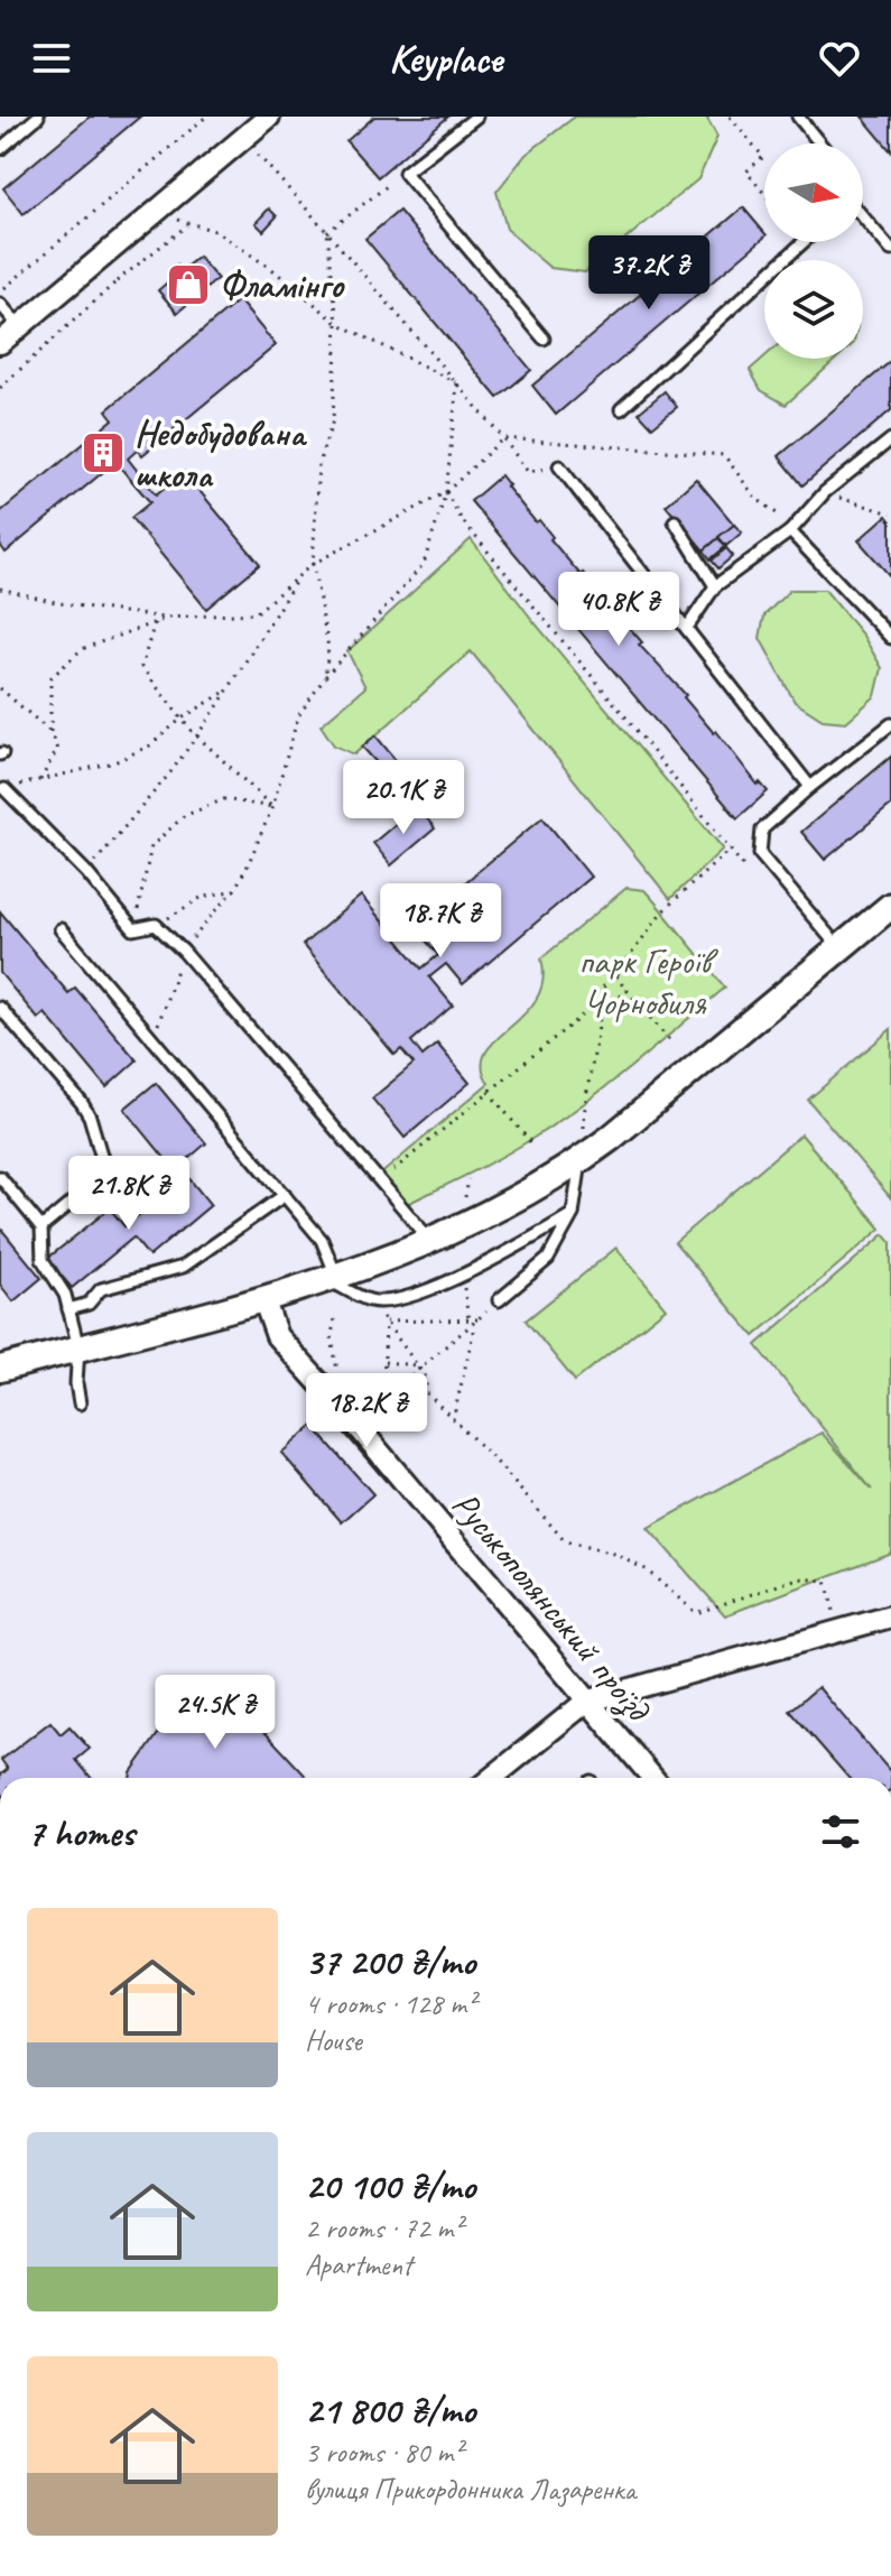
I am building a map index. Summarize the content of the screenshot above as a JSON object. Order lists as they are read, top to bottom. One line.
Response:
{"streets":{"street":["Руськополянський проїзд"]},"parks":["парк Героїв Чорнобиля"],"places":{"shop":["Фламінго"],"building":["Недобудована школа"]},"north":"right","page":{"header":"Keyplace","price":["37.2K ₴","40.8K ₴","20.1K ₴","18.7K ₴","21.8K ₴","18.2K ₴","24.5K ₴"],"heading":"7 homes","list":[{"name":"37 200 ₴/mo","note":"4 rooms · 128 m² · House"},{"name":"20 100 ₴/mo","note":"2 rooms · 72 m² · Apartment"},{"name":"21 800 ₴/mo","note":"3 rooms · 80 m² · вулиця Прикордонника Лазаренка"}]}}
